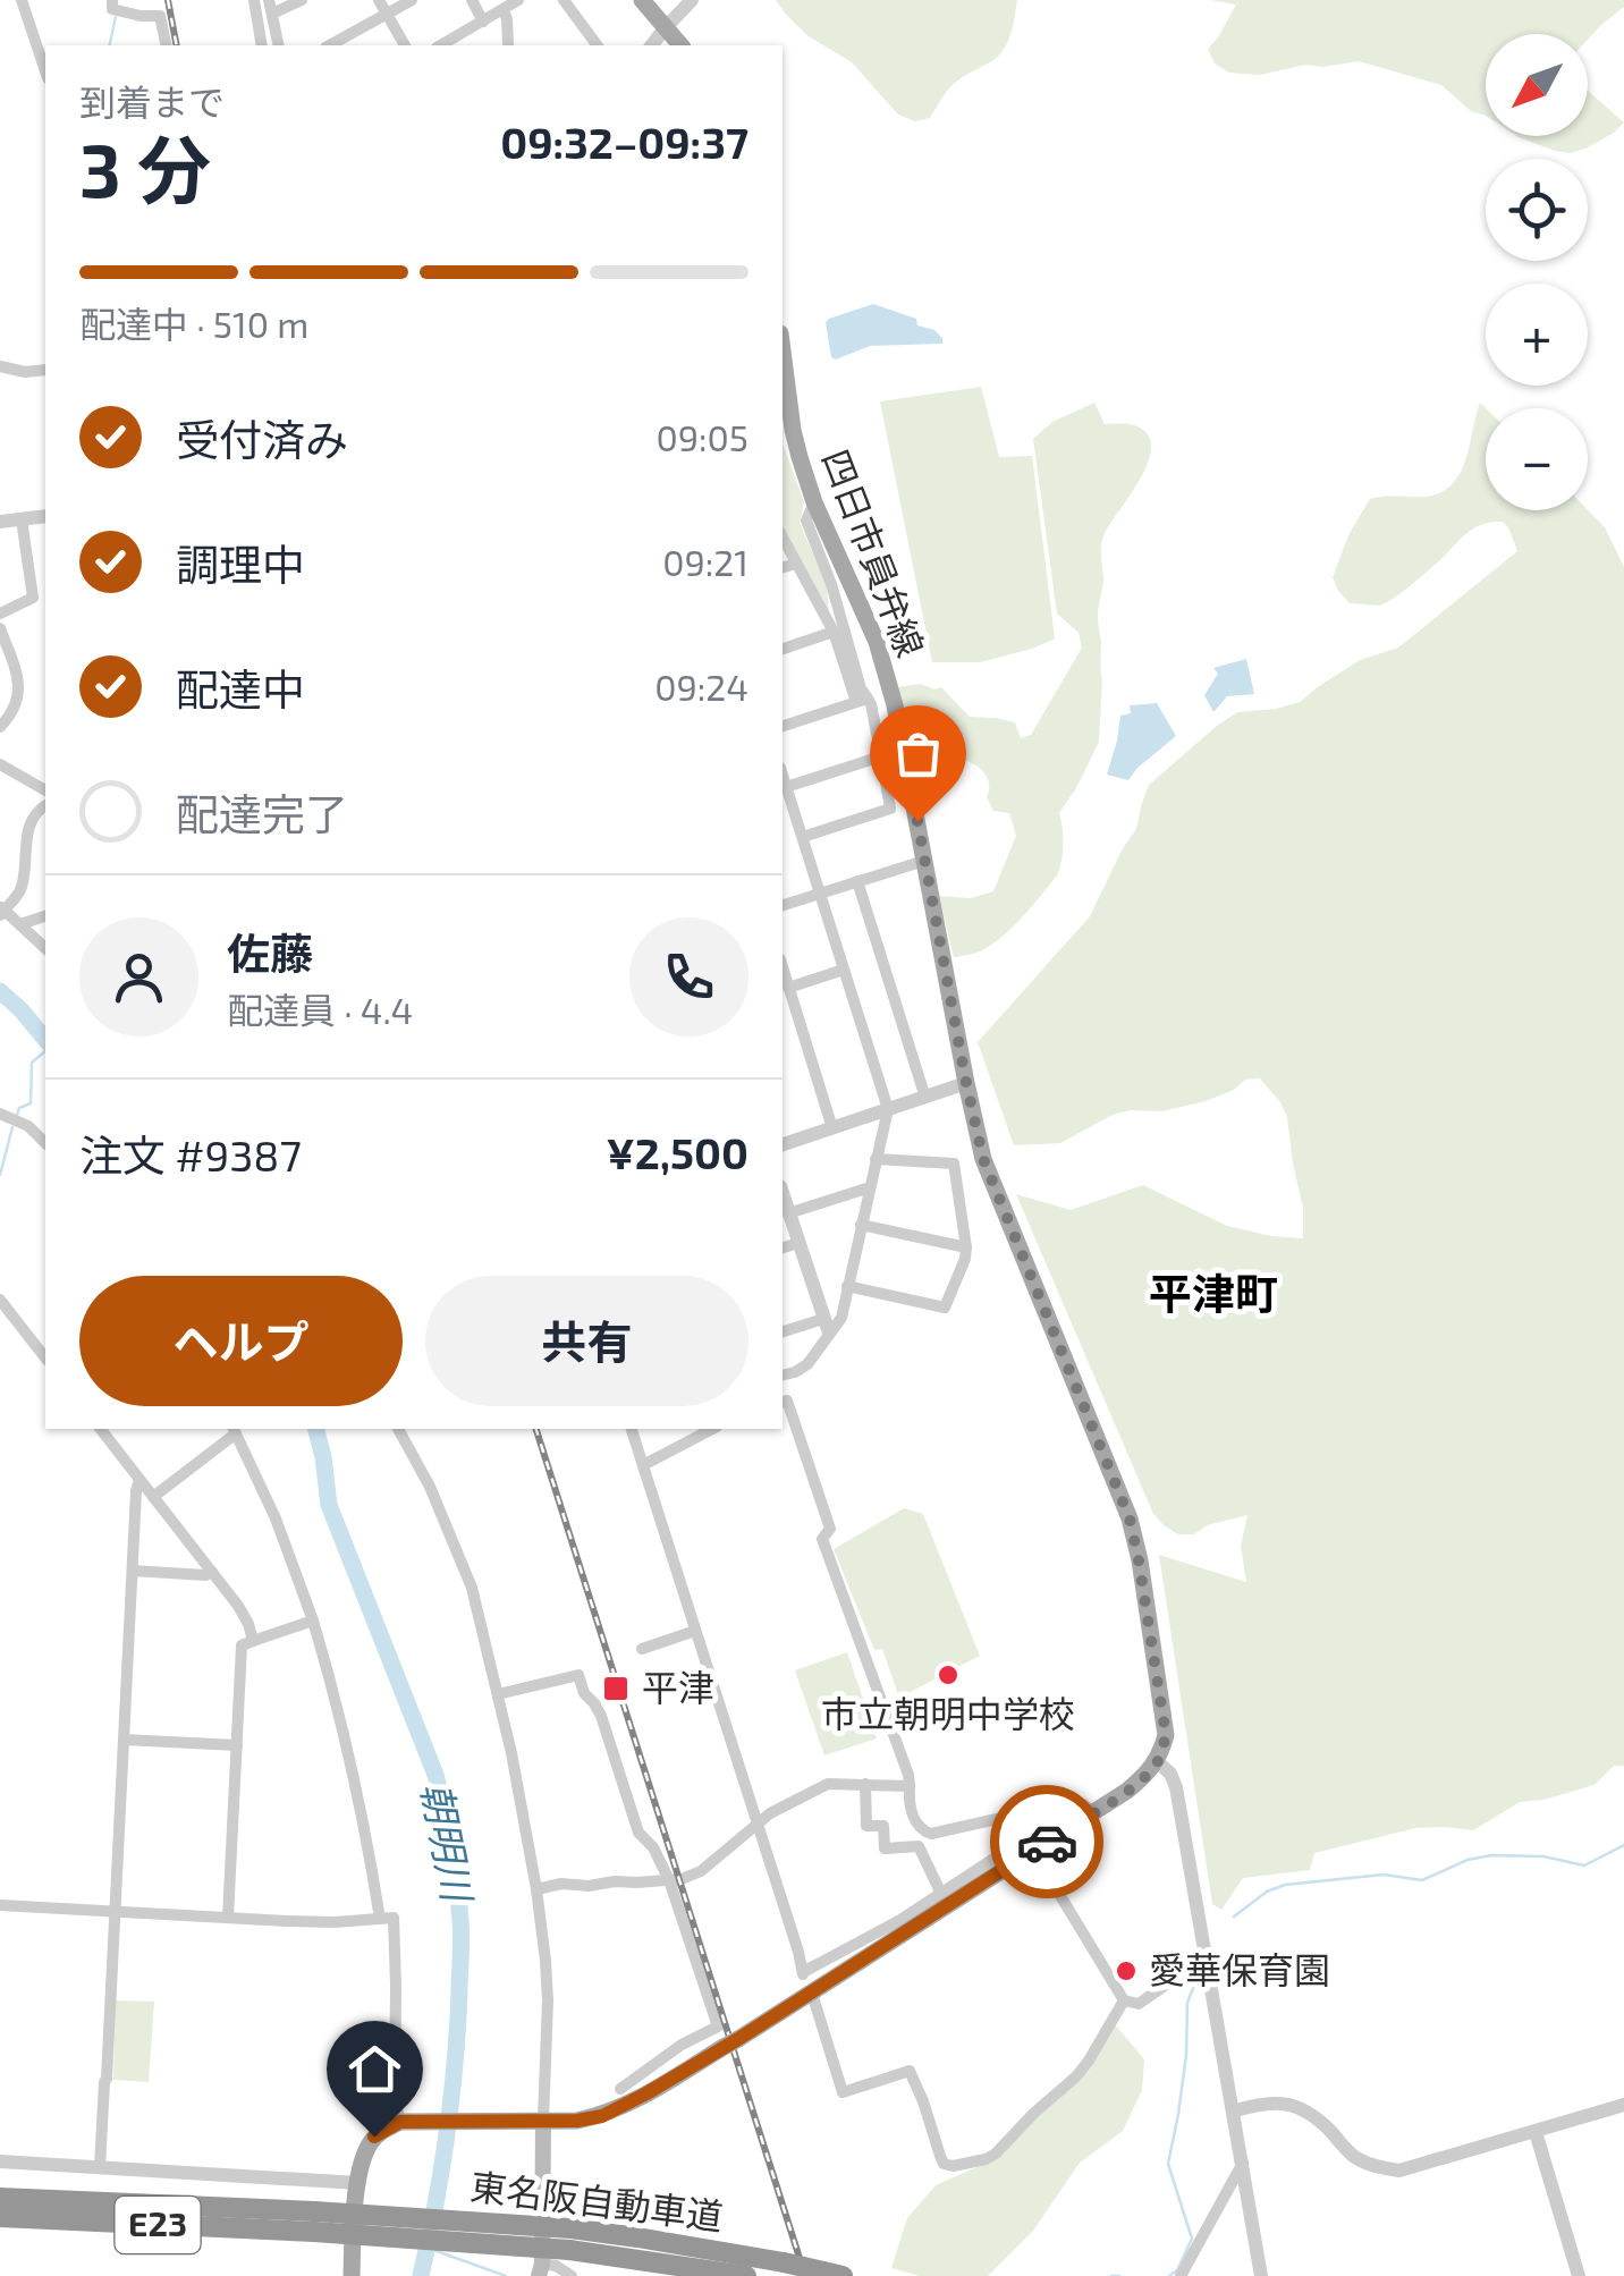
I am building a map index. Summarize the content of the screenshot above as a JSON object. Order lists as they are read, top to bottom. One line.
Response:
{"streets":{"highway":["東名阪自動車道","E23"],"main road":["四日市員弁線"]},"districts":["平津町"],"water":["朝明川"],"places":{"other":["市立朝明中学校","愛華保育園"],"transit":["平津"]},"north":"bottom left","page":{"map_buttons":["+","−"],"heading":["3 分","到着まで","09:32–09:37"],"panel":["佐藤","配達員 · 4.4","注文 #9387","¥2,500"],"bar":"配達中 · 510 m","list":[["受付済み","09:05"],["調理中","09:21"],["配達中","09:24"],"配達完了"],"buttons":["ヘルプ","共有"]}}
